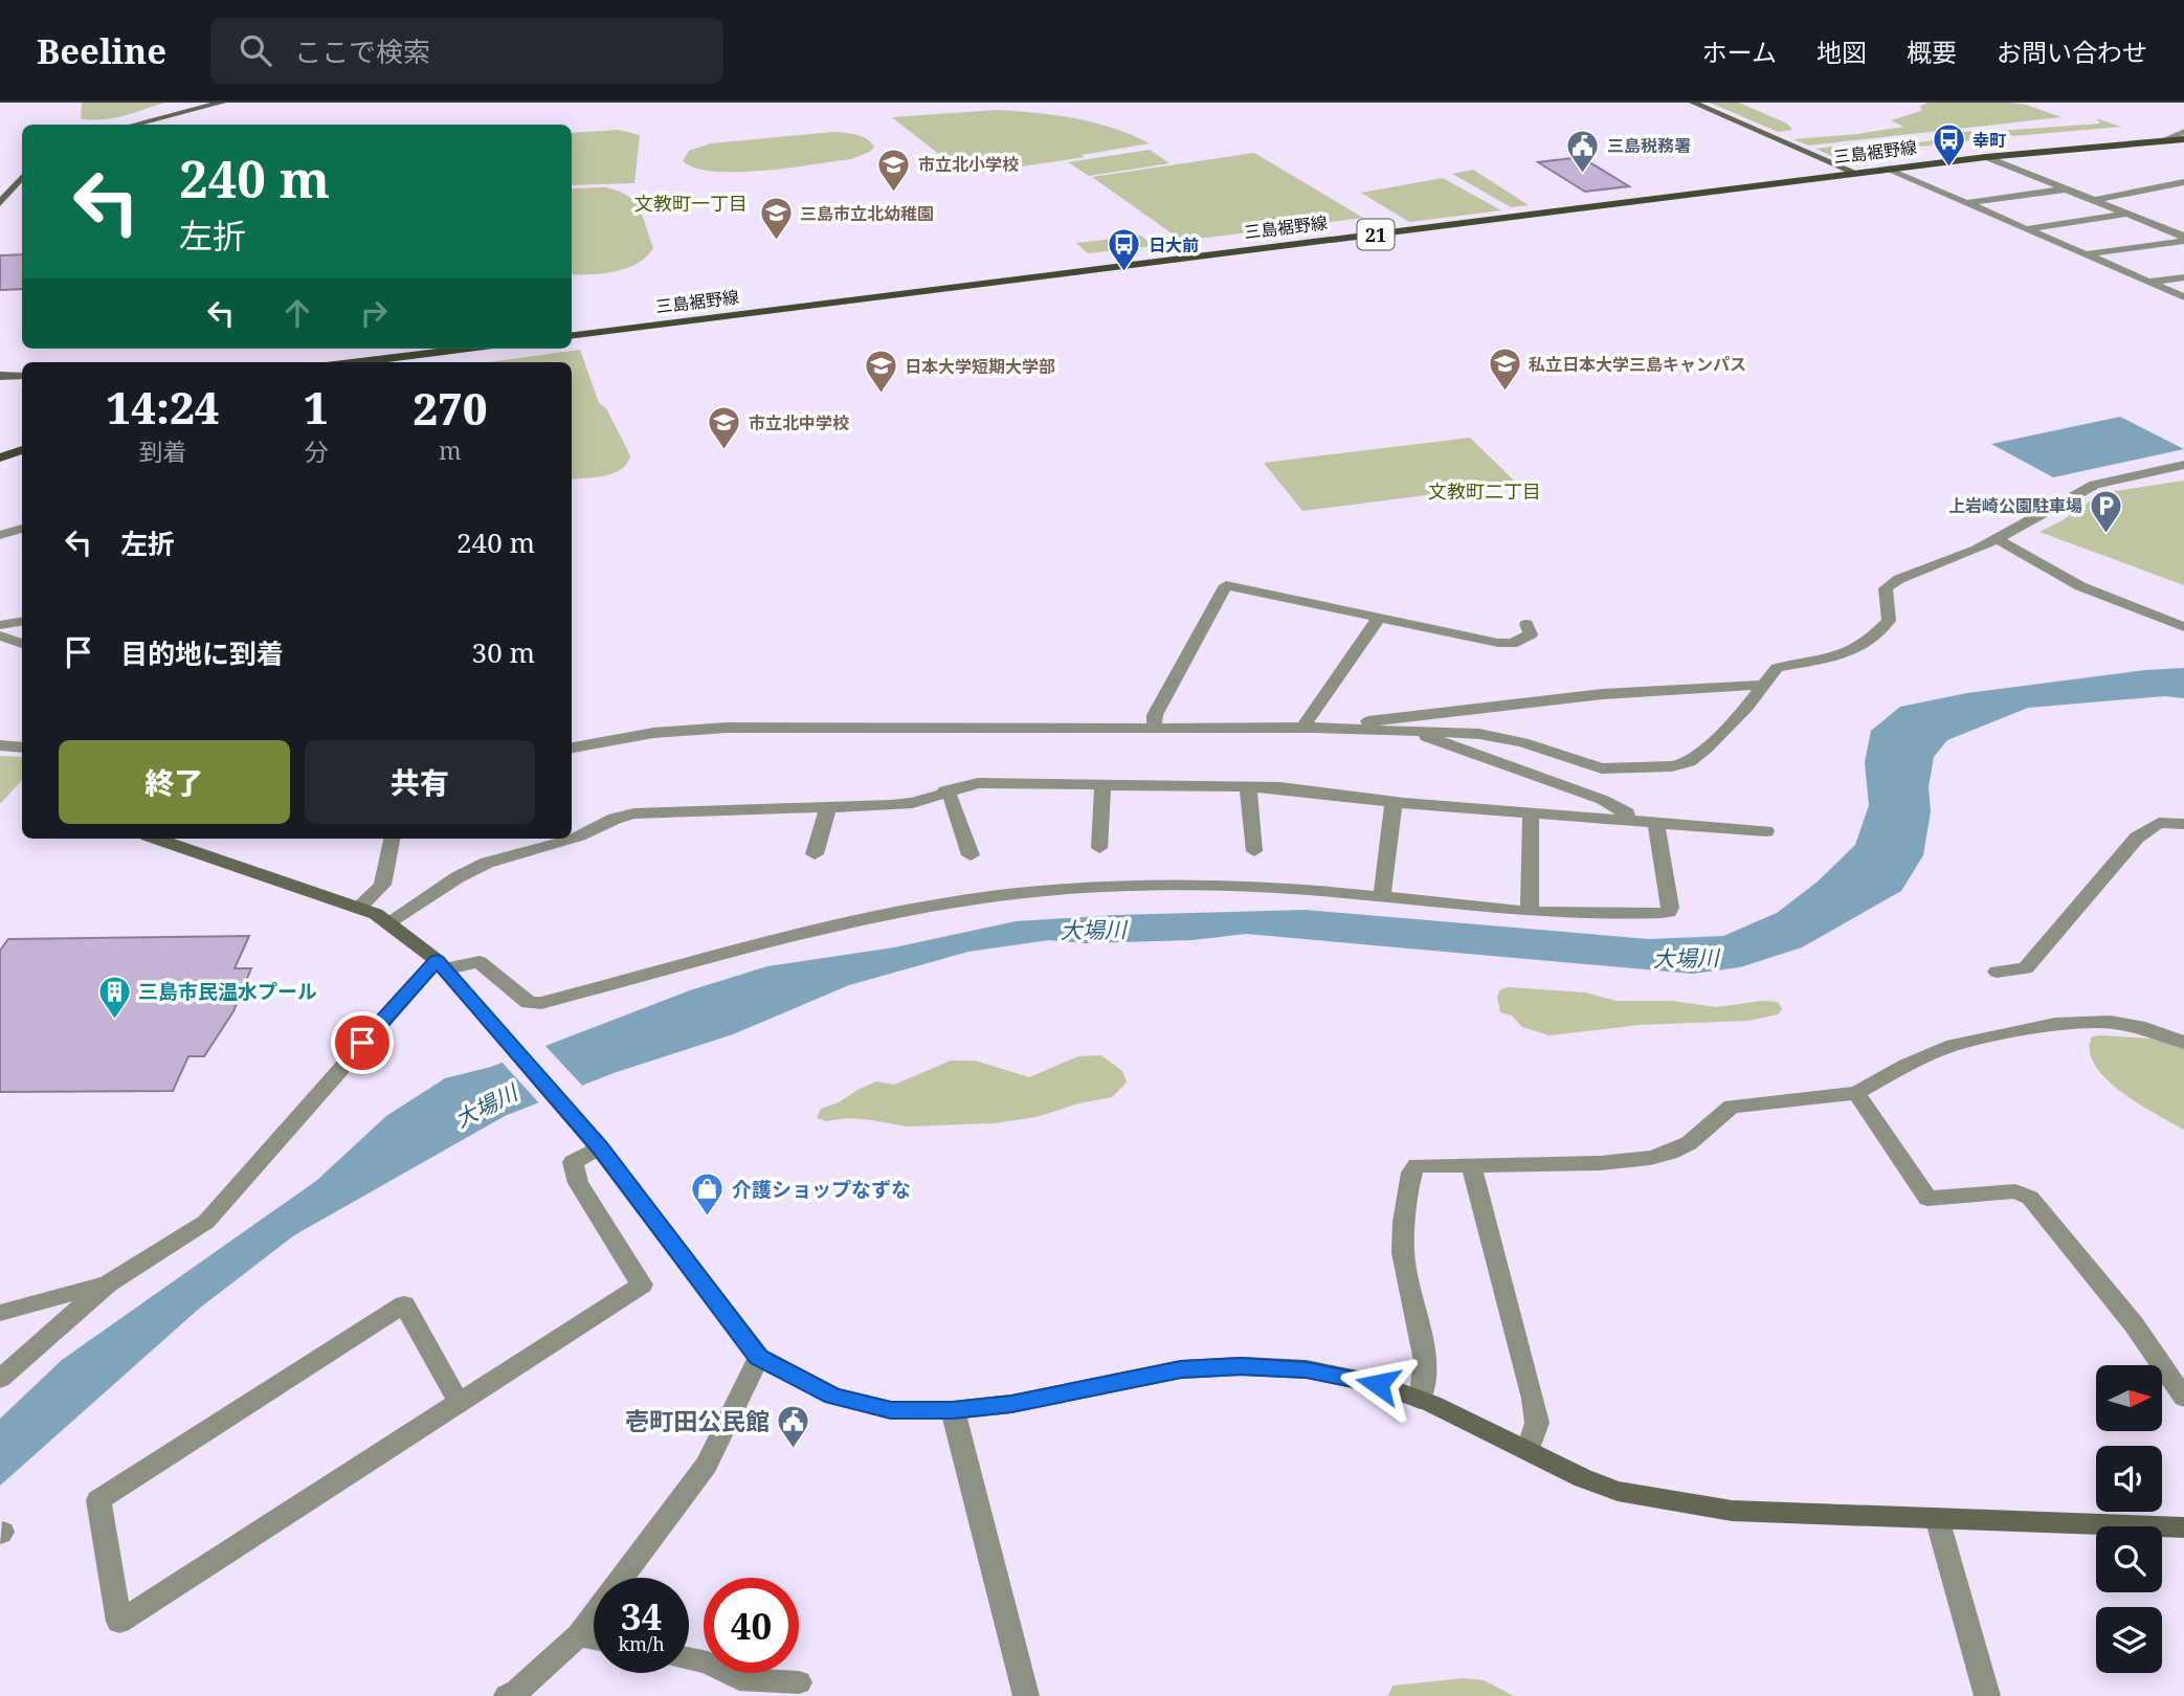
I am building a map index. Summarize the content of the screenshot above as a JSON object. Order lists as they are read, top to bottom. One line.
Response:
{"streets":{"main road":["三島裾野線","21"]},"districts":["文教町一丁目","文教町二丁目"],"water":["大場川"],"places":{"bus stop":["幸町","日大前"],"public building":["三島税務署","壱町田公民館"],"school or university":["市立北小学校","三島市立北幼稚園","私立日本大学三島キャンパス","日本大学短期大学部","市立北中学校"],"parking":["上岩崎公園駐車場"],"building":["三島市民温水プール"],"shop":["介護ショップなずな"]},"north":"right","page":{"header":"Beeline","search":"ここで検索","nav":["ホーム","地図","概要","お問い合わせ"],"turn":["240 m","左折"],"eta":["14:24","到着","1","分","270","m"],"list":[{"name":"左折","value":"240 m"},{"name":"目的地に到着","value":"30 m"}],"buttons":["終了","共有"],"speed":"34 km/h","limit":"40"}}
